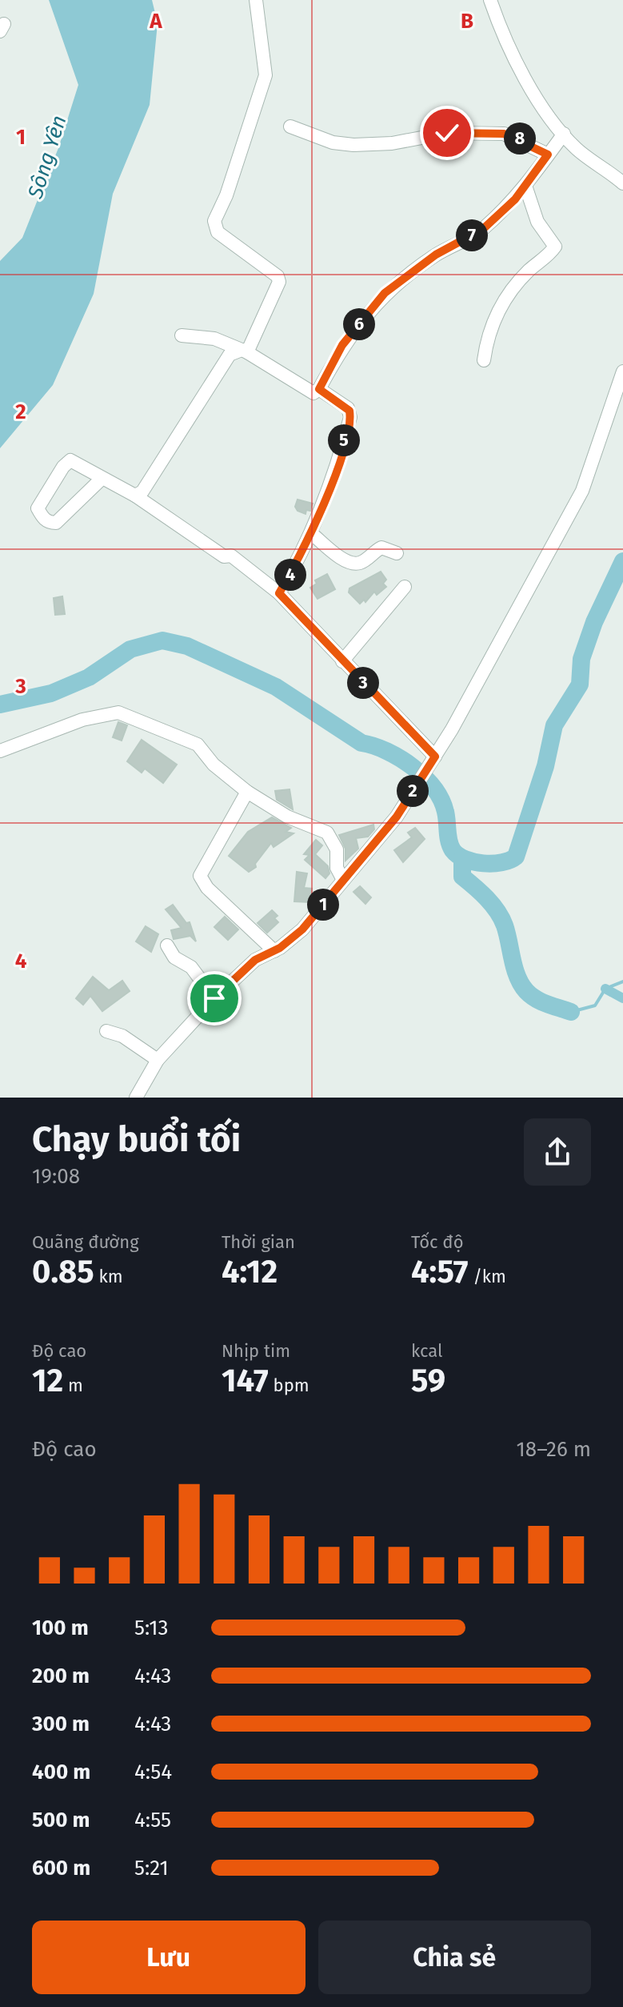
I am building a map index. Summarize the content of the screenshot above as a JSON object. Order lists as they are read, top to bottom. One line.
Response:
{"water":["Sông Yên"],"page":{"pins":["8","7","6","5","4","3","2","1"],"heading":["Chạy buổi tối","19:08"],"stats":[["Quãng đường","0.85 km"],["Thời gian","4:12"],["Tốc độ","4:57 /km"],["Độ cao","12 m"],["Nhịp tim","147 bpm"],["kcal","59"]],"chart":["Độ cao","18–26 m"],"list":[{"name":"100 m","note":"5:13"},{"name":"200 m","note":"4:43"},{"name":"300 m","note":"4:43"},{"name":"400 m","note":"4:54"},{"name":"500 m","note":"4:55"},{"name":"600 m","note":"5:21"}],"buttons":["Lưu","Chia sẻ"]},"grid":{"columns":["A","B"],"rows":["1","2","3","4"]}}
